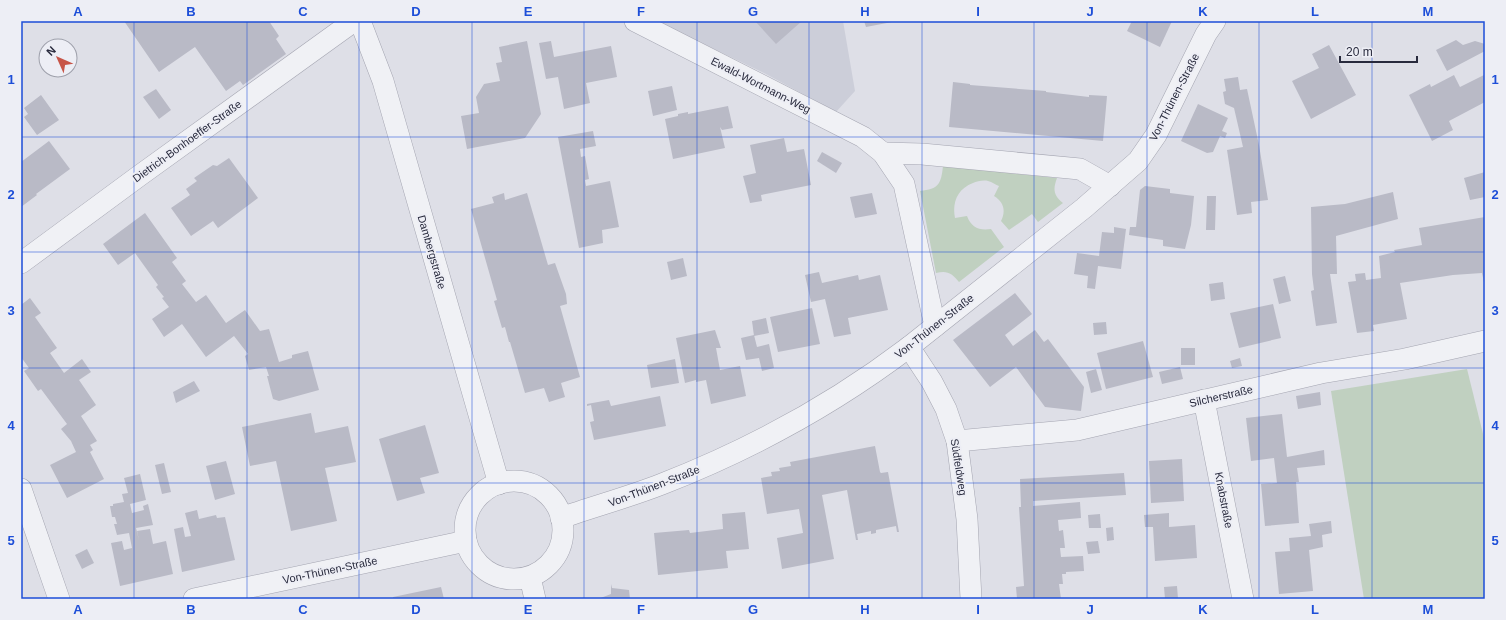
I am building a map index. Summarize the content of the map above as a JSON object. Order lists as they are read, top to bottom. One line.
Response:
{"streets":{"street":["Ewald-Wortmann-Weg","Von-Thünen-Straße","Dietrich-Bonhoeffer-Straße","Dambergstraße","Silcherstraße","Südfeldweg","Knabstraße"]},"crossings":[["Ewald-Wortmann-Weg","Von-Thünen-Straße"],["Von-Thünen-Straße","Dambergstraße"],["Von-Thünen-Straße","Südfeldweg"],["Silcherstraße","Südfeldweg"],["Silcherstraße","Knabstraße"]],"scale_bar":"20 m","north":"top left","grid":{"columns":["A","B","C","D","E","F","G","H","I","J","K","L","M"],"rows":["1","2","3","4","5"]}}
